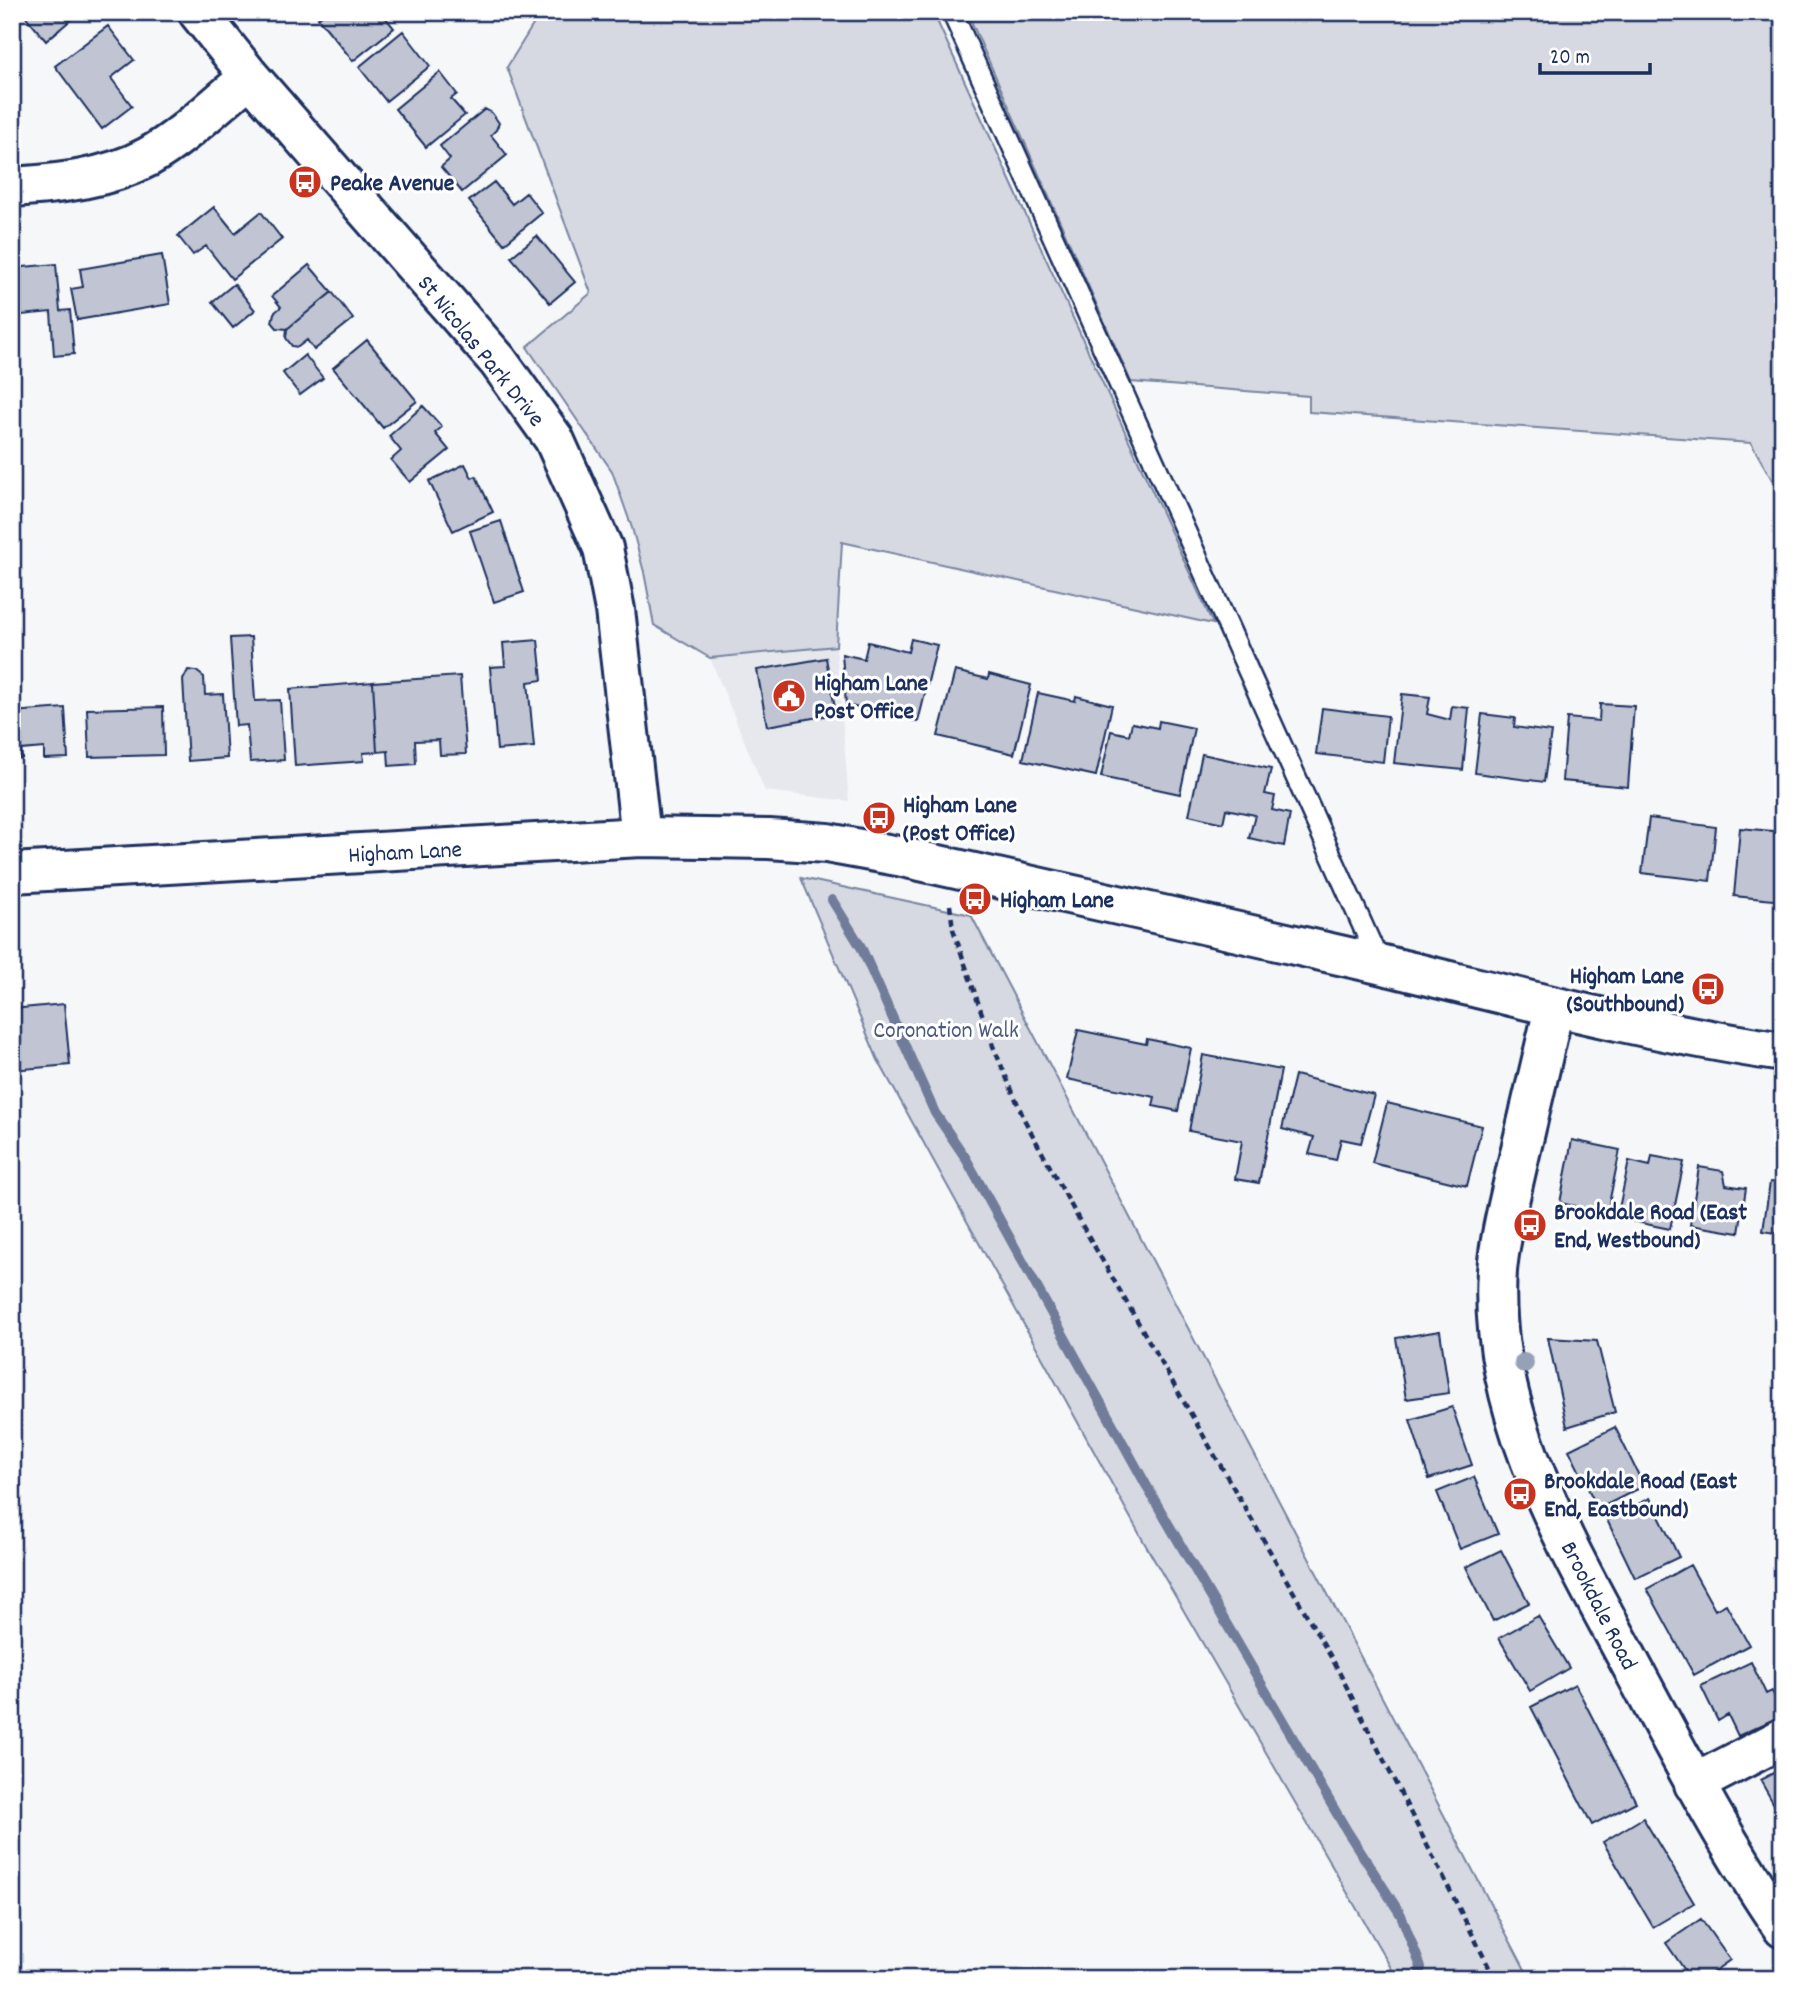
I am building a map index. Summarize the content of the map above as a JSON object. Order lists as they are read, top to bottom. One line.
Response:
{"streets":{"street":["St Nicolas Park Drive","Higham Lane","Brookdale Road"]},"crossings":[["St Nicolas Park Drive","Higham Lane"],["Higham Lane","Brookdale Road"]],"parks":["Coronation Walk"],"places":{"bus stop":["Peake Avenue","Higham Lane (Post Office)","Higham Lane","Higham Lane (Southbound)","Brookdale Road (East End, Westbound)","Brookdale Road (East End, Eastbound)"],"public building":["Higham Lane Post Office"]},"scale_bar":"20 m"}
